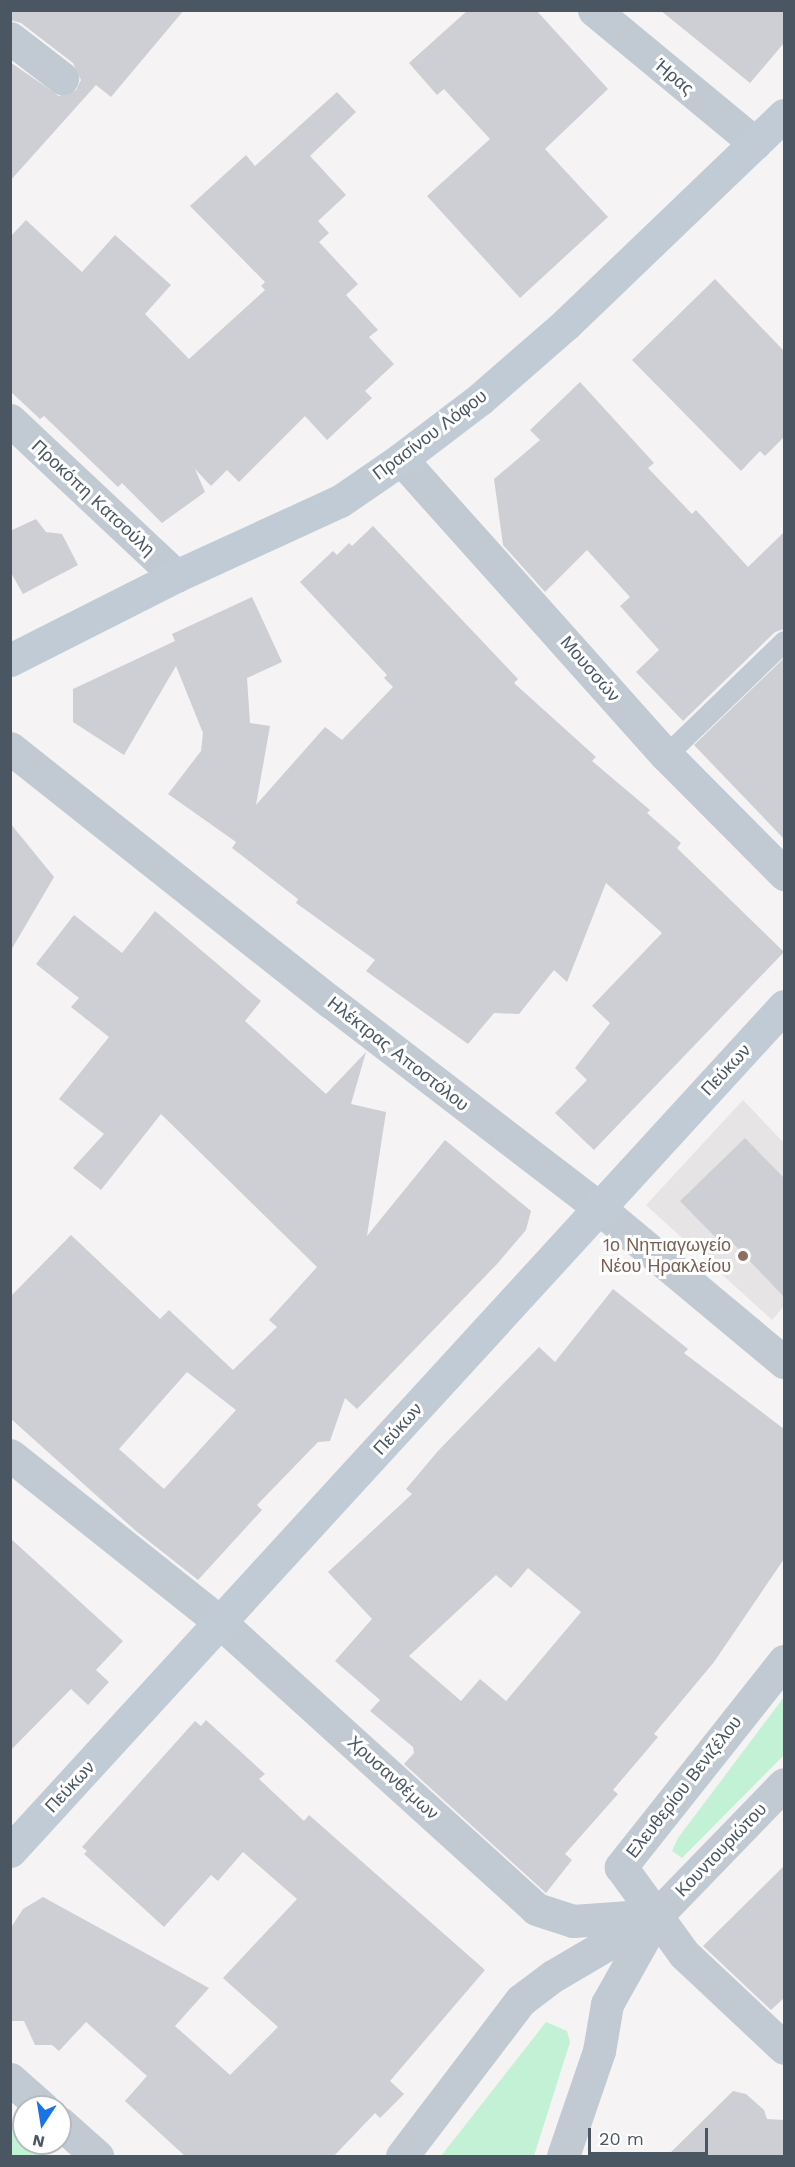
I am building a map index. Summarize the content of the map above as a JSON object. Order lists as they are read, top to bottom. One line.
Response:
{"streets":{"street":["Ήρας","Πρασίνου Λόφου","Προκόπη Κατσούλη","Μουσσών","Ηλέκτρας Αποστόλου","Πεύκων","Χρυσανθέμων","Ελευθερίου Βενιζέλου","Κουντουριώτου"]},"crossings":[["Ήρας","Πρασίνου Λόφου"],["Πρασίνου Λόφου","Προκόπη Κατσούλη"],["Πρασίνου Λόφου","Μουσσών"],["Ηλέκτρας Αποστόλου","Πεύκων"],["Πεύκων","Χρυσανθέμων"],["Χρυσανθέμων","Ελευθερίου Βενιζέλου"],["Χρυσανθέμων","Κουντουριώτου"],["Ελευθερίου Βενιζέλου","Κουντουριώτου"]],"places":["1ο Νηπιαγωγείο Νέου Ηρακλείου"],"scale_bar":"20 m","north":"bottom"}
